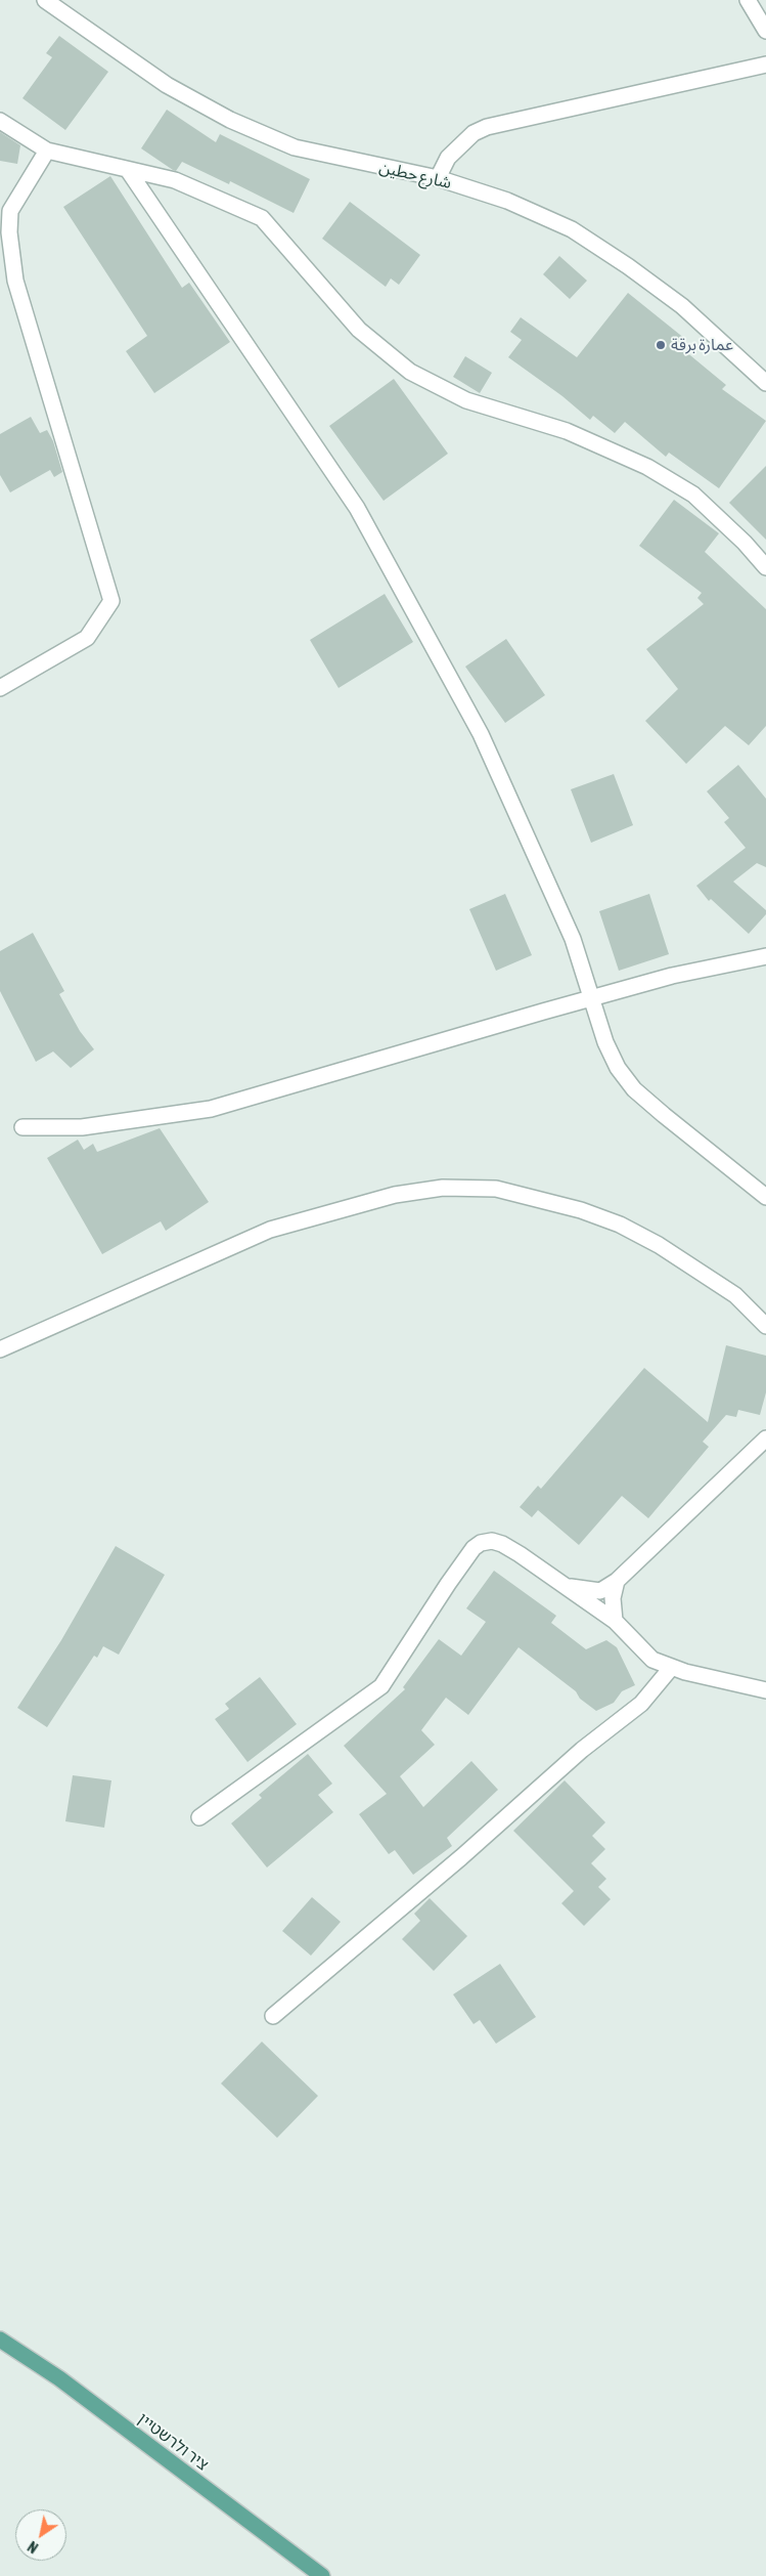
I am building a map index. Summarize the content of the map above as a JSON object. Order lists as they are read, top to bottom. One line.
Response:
{"streets":{"main road":["ציר ולרשטיין"],"street":["شارع حطين"]},"places":["عمارة برقة"],"north":"bottom left"}
